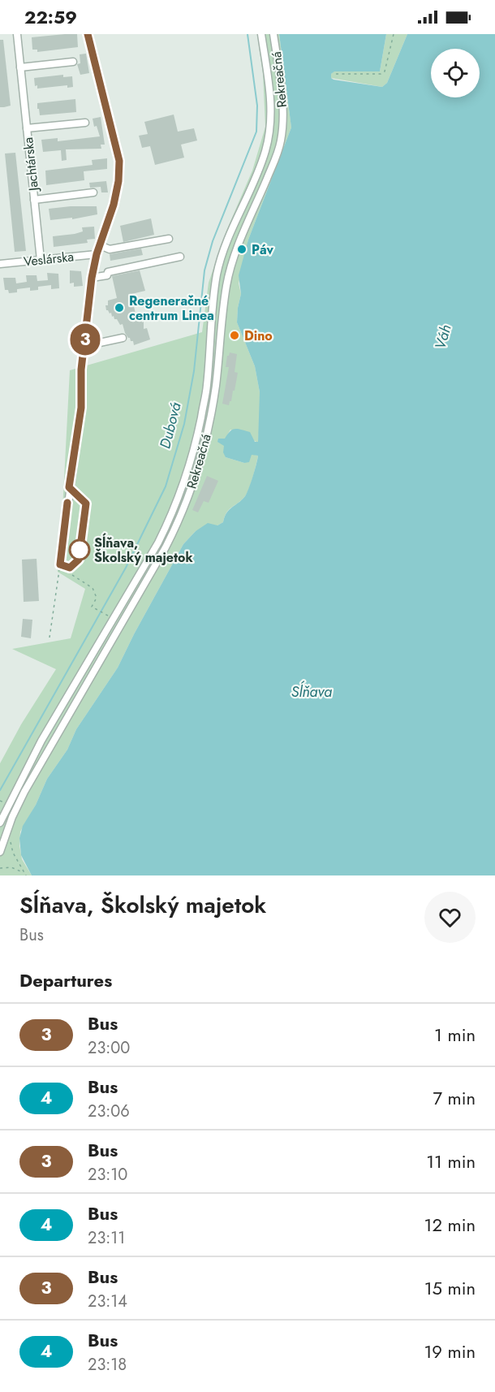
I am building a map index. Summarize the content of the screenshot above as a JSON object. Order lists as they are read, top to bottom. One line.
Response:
{"streets":{"street":["Rekreačná","Jachtárska","Veslárska"]},"crossings":[["Jachtárska","Veslárska"]],"water":["Váh","Dubová","Sĺňava"],"places":["Páv","Regeneračné centrum Linea","Dino","Sĺňava, Školský majetok"],"lines":["bus line 3"],"page":{"status":"22:59","on_map":"3","heading":[["Sĺňava, Školský majetok","Bus"],"Departures"],"list":[{"mark":"3","name":"Bus","note":"23:00","value":"1 min"},{"mark":"4","name":"Bus","note":"23:06","value":"7 min"},{"mark":"3","name":"Bus","note":"23:10","value":"11 min"},{"mark":"4","name":"Bus","note":"23:11","value":"12 min"},{"mark":"3","name":"Bus","note":"23:14","value":"15 min"},{"mark":"4","name":"Bus","note":"23:18","value":"19 min"}]}}
